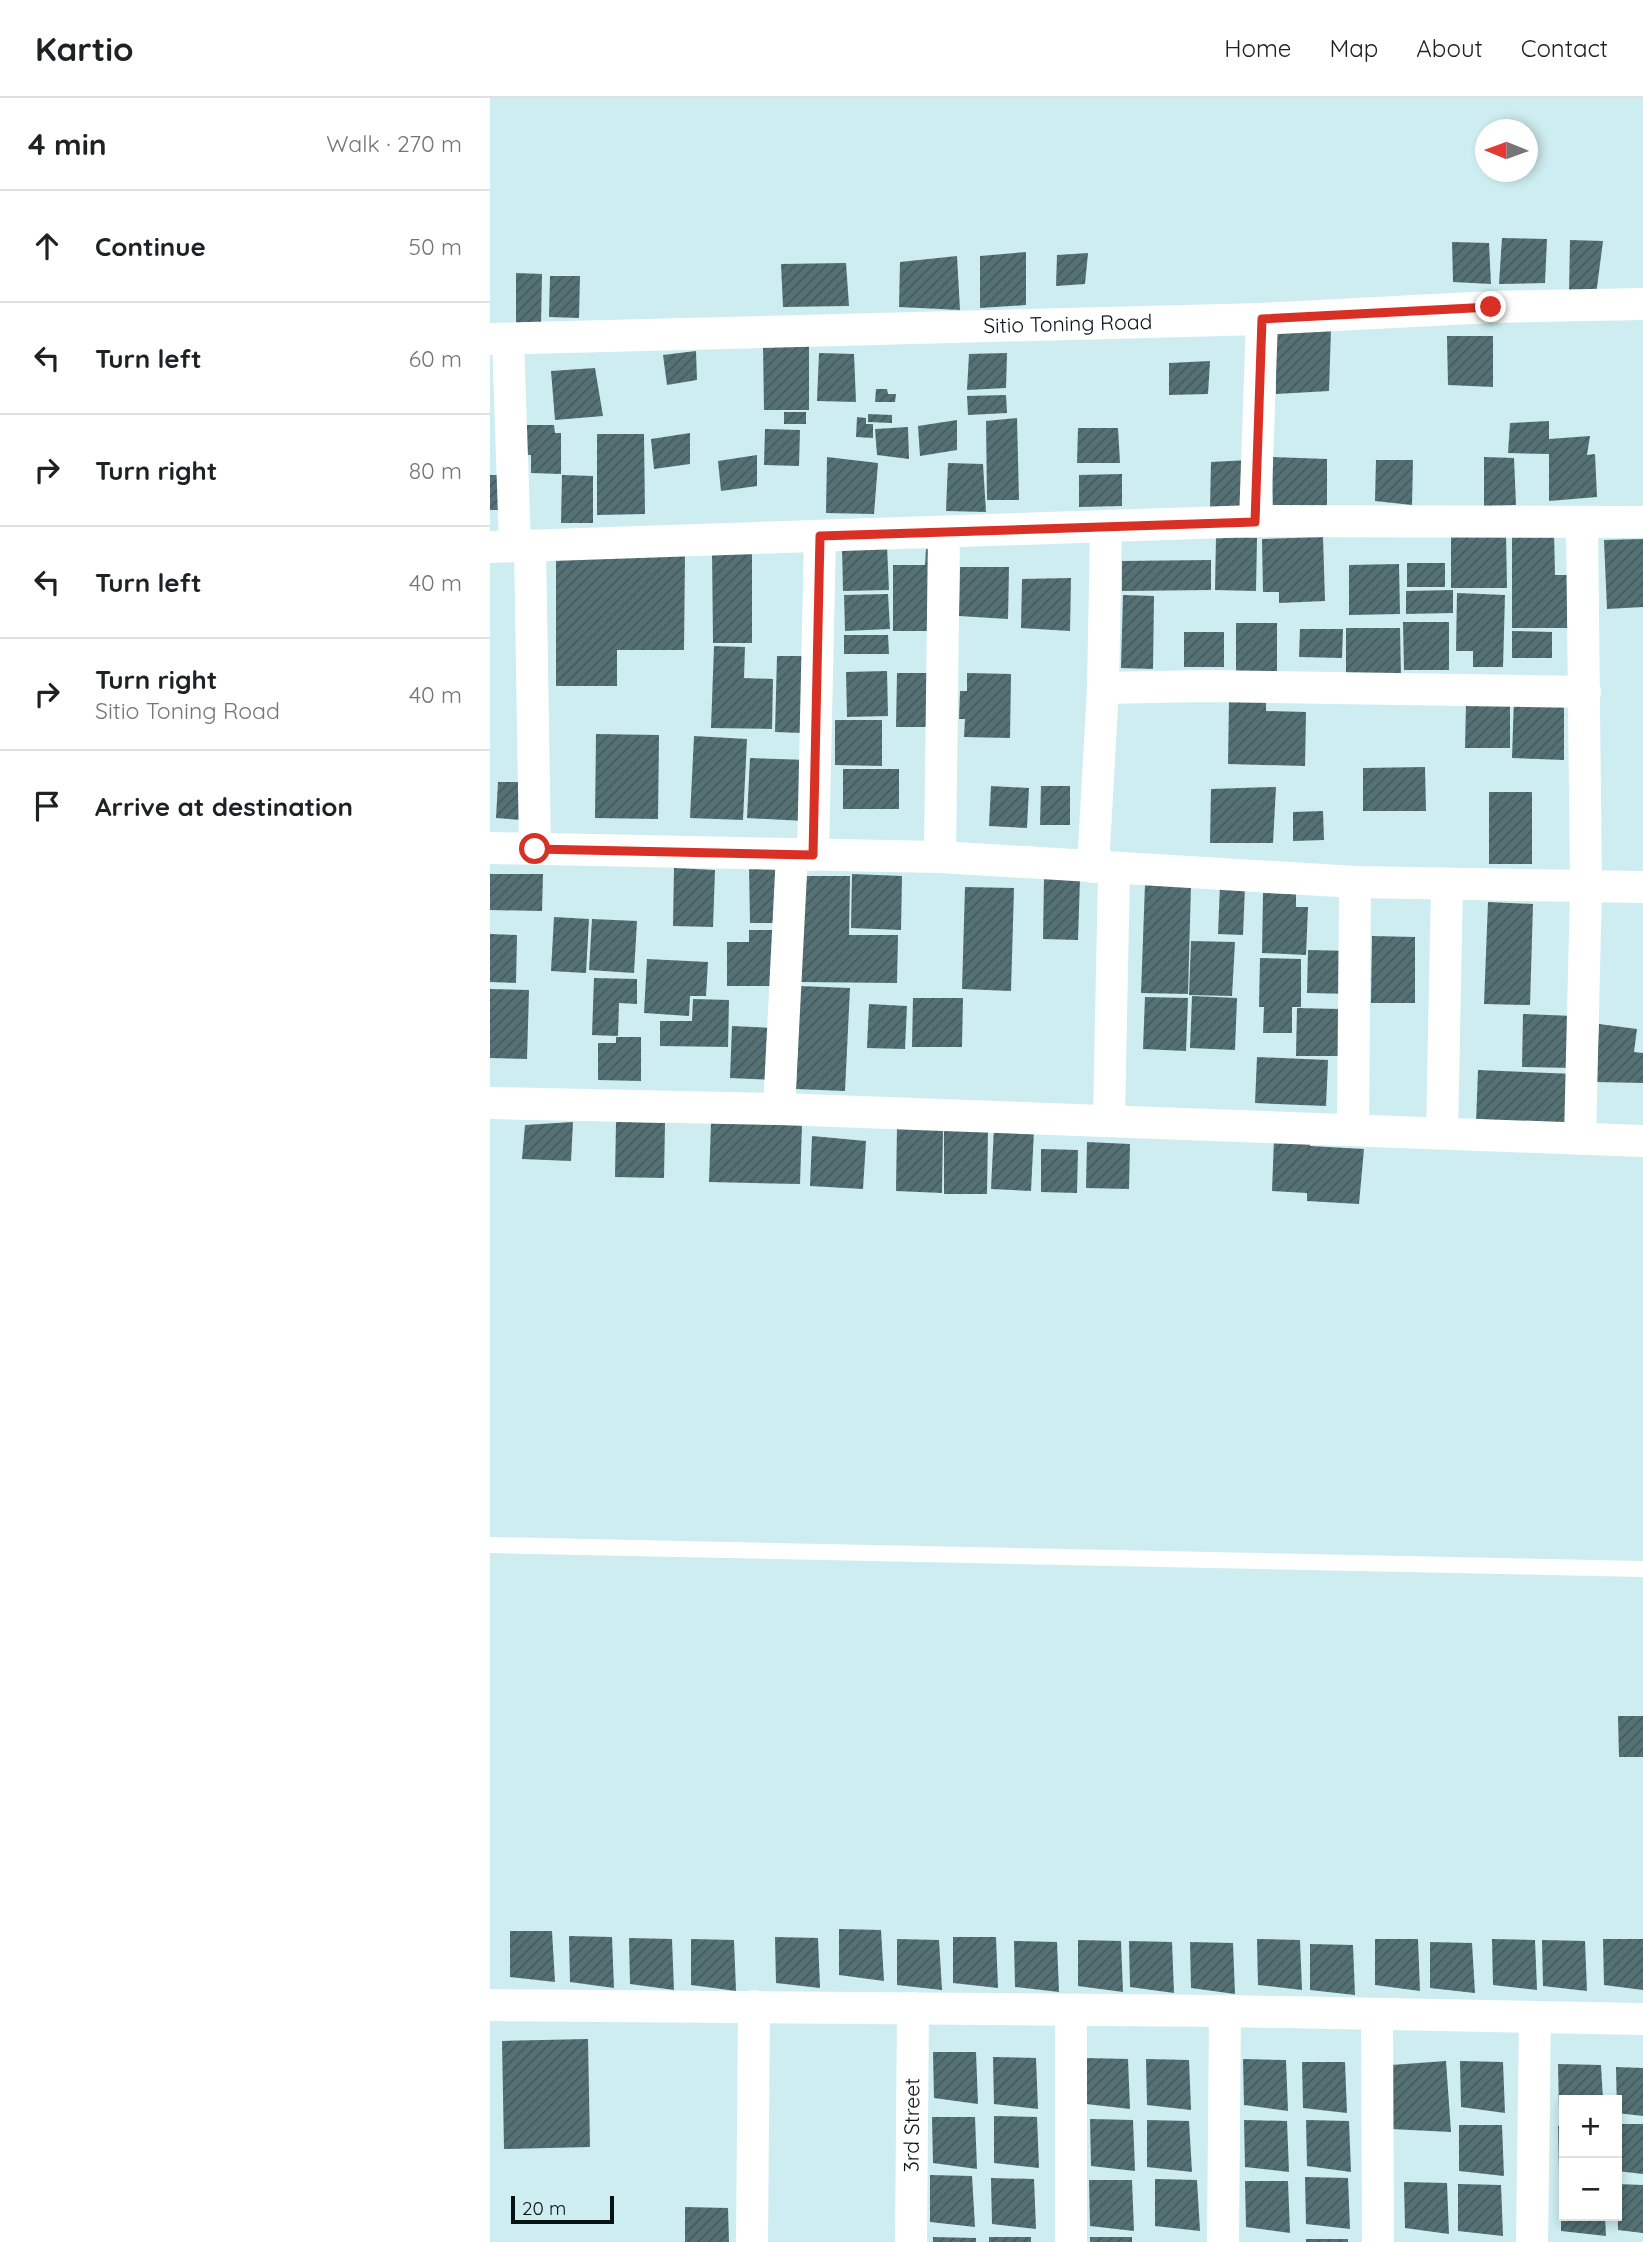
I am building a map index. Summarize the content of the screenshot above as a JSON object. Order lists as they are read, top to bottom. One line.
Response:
{"streets":{"street":["Sitio Toning Road","3rd Street"]},"scale_bar":"20 m","north":"left","page":{"header":"Kartio","nav":["Home","Map","About","Contact"],"heading":["4 min","Walk · 270 m"],"list":[["Continue","50 m"],["Turn left","60 m"],["Turn right","80 m"],["Turn left","40 m"],["Turn right","Sitio Toning Road","40 m"],"Arrive at destination"],"map_buttons":["+","−"],"scale":"20 m"}}
